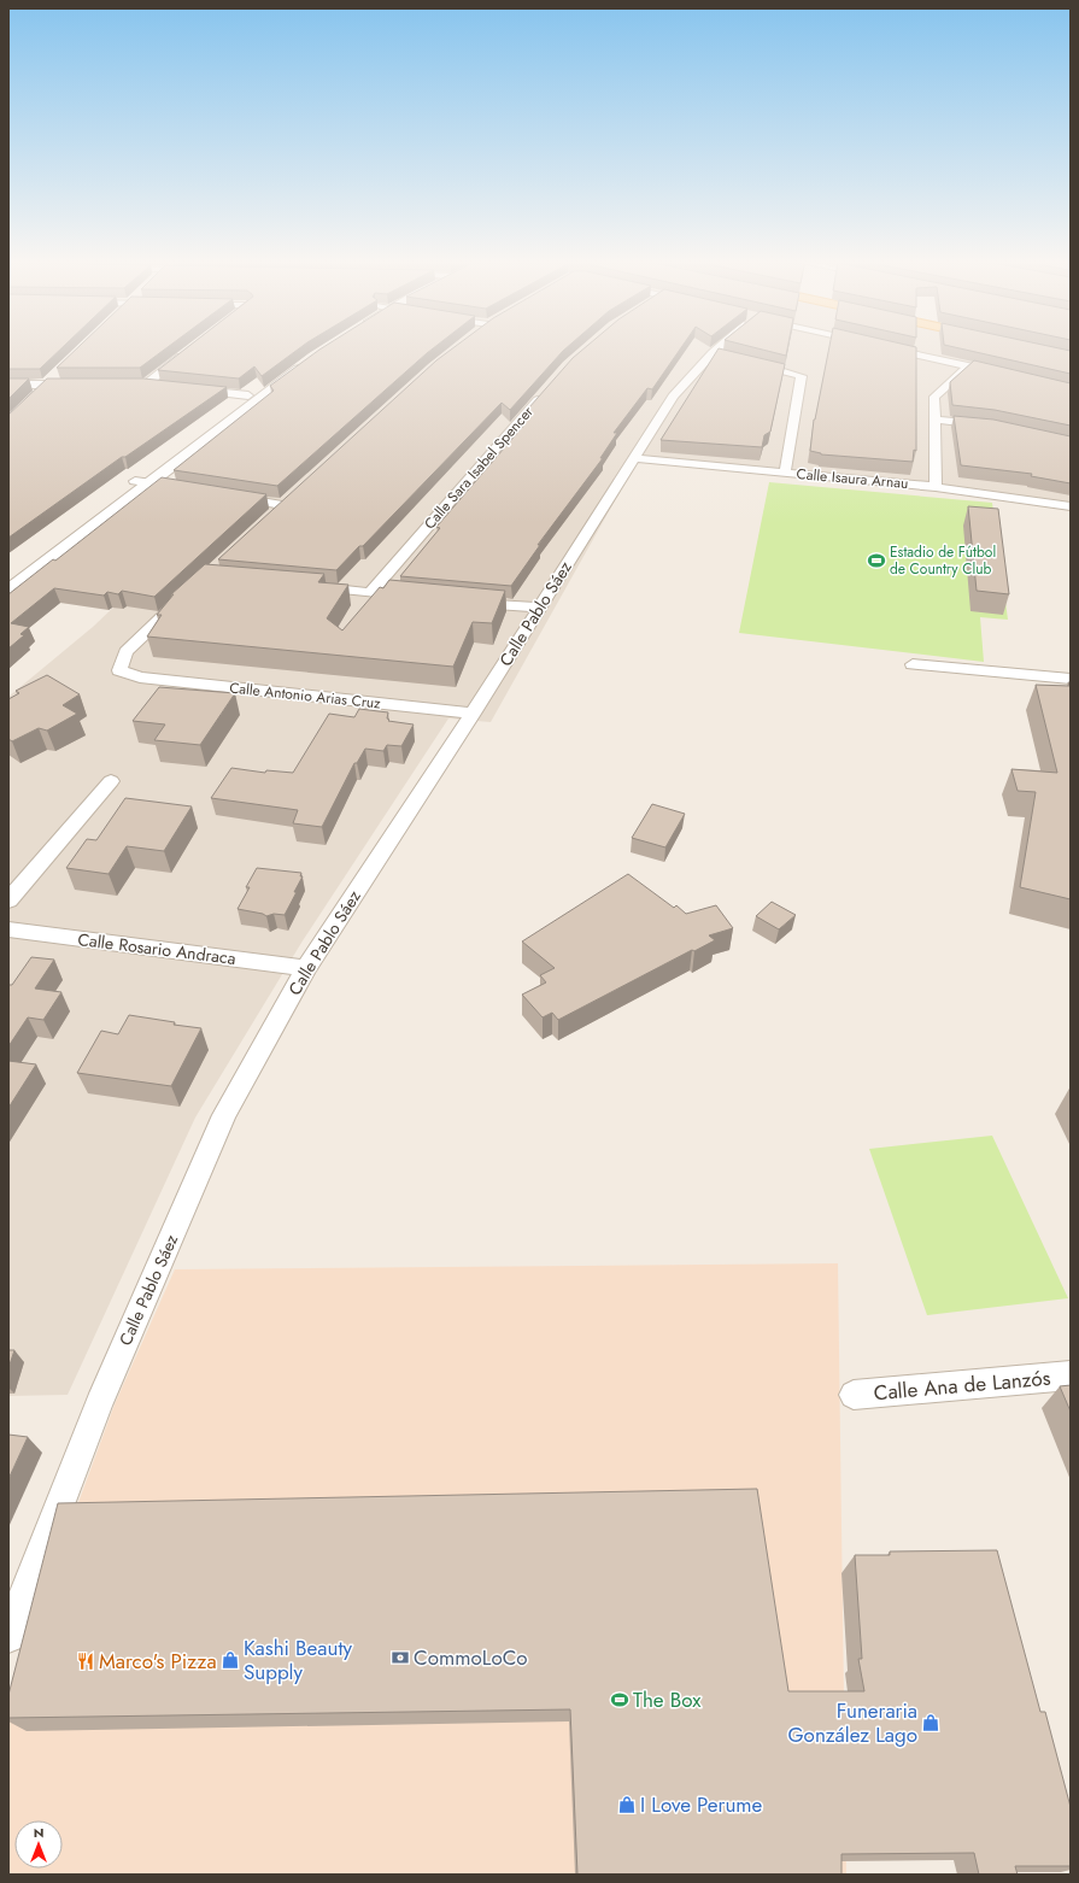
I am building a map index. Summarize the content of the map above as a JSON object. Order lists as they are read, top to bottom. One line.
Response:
{"streets":{"street":["Calle Sara Isabel Spencer","Calle Isaura Arnau","Calle Pablo Sáez","Calle Antonio Arias Cruz","Calle Rosario Andraca","Calle Ana de Lanzós"]},"crossings":[["Calle Isaura Arnau","Calle Pablo Sáez"],["Calle Pablo Sáez","Calle Antonio Arias Cruz"],["Calle Pablo Sáez","Calle Rosario Andraca"]],"places":{"sports":["Estadio de Fútbol de Country Club","The Box"],"bank":["CommoLoCo"],"shop":["Kashi Beauty Supply","Funeraria González Lago","I Love Perume"],"restaurant":["Marco's Pizza"]},"north":"top"}
